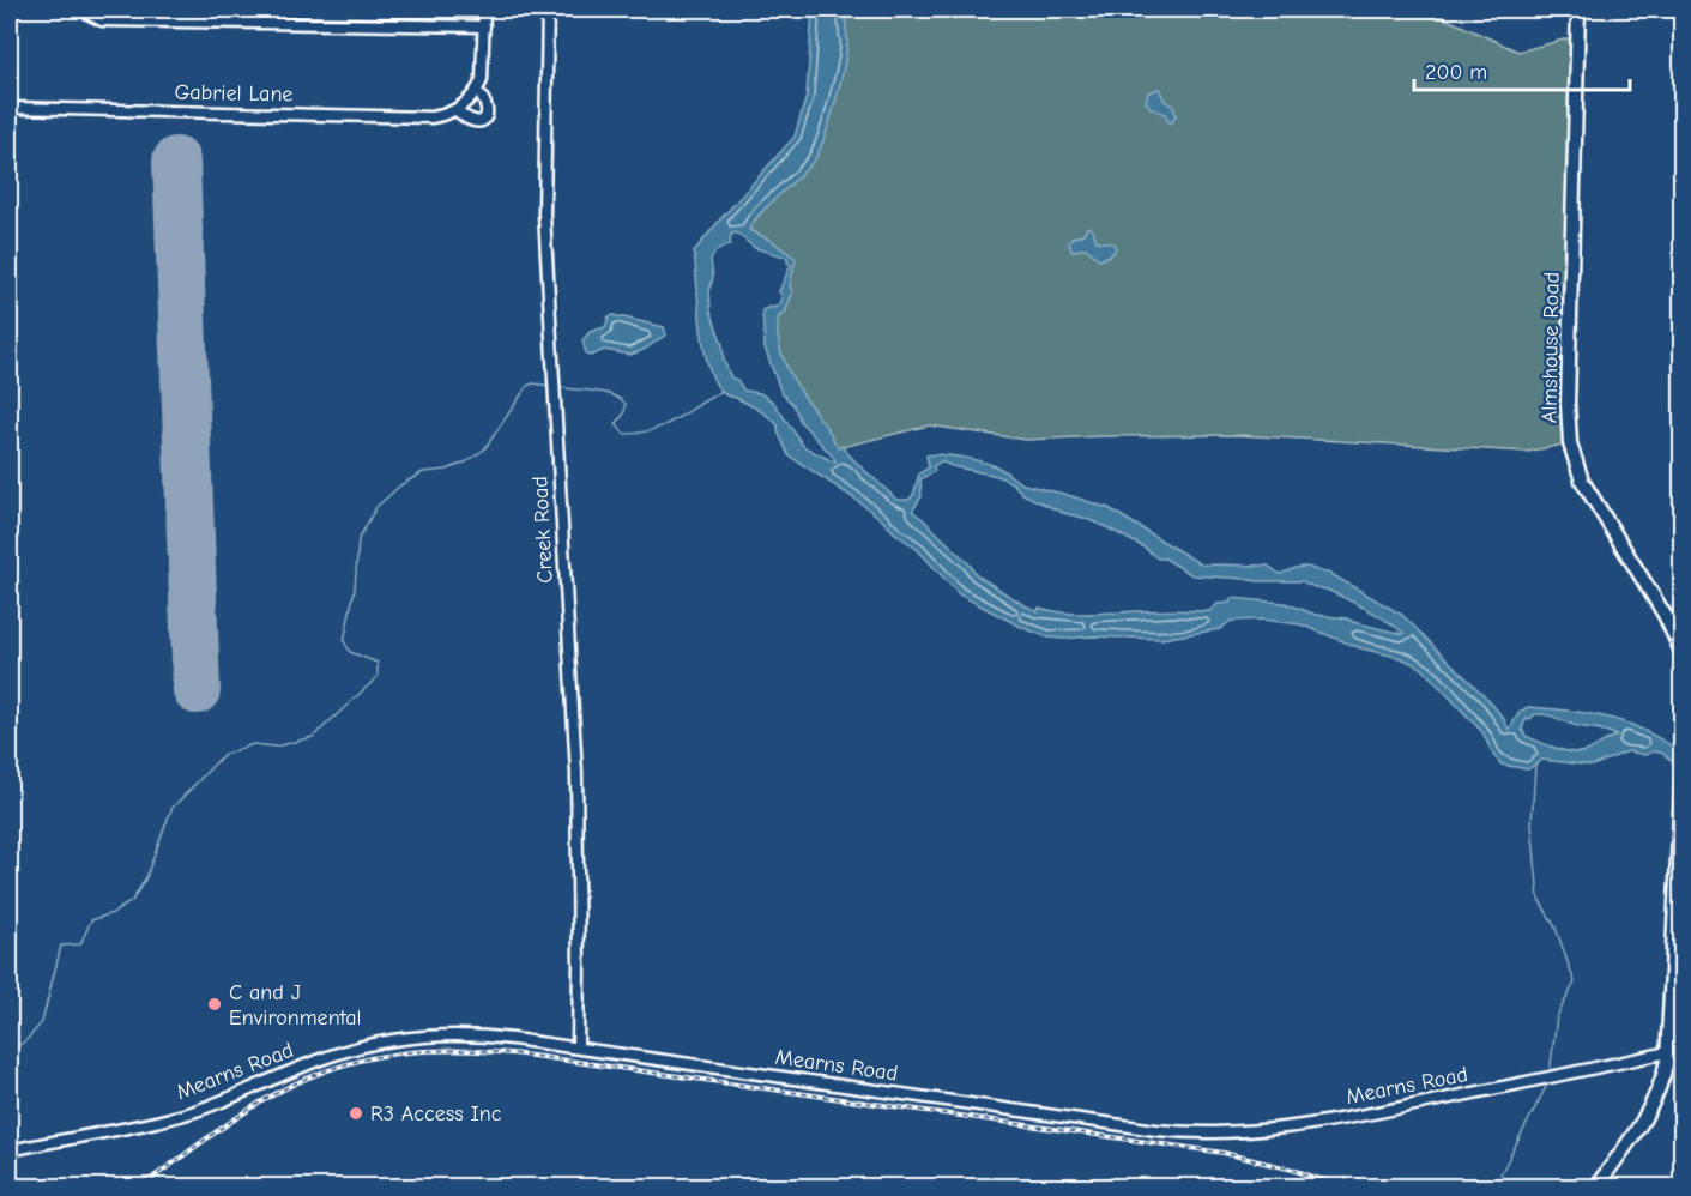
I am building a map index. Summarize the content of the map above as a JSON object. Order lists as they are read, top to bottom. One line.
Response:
{"streets":{"main road":["Almshouse Road"],"street":["Gabriel Lane","Creek Road","Mearns Road"]},"crossings":[["Creek Road","Mearns Road"]],"places":["C and J Environmental","R3 Access Inc"],"scale_bar":"200 m"}
